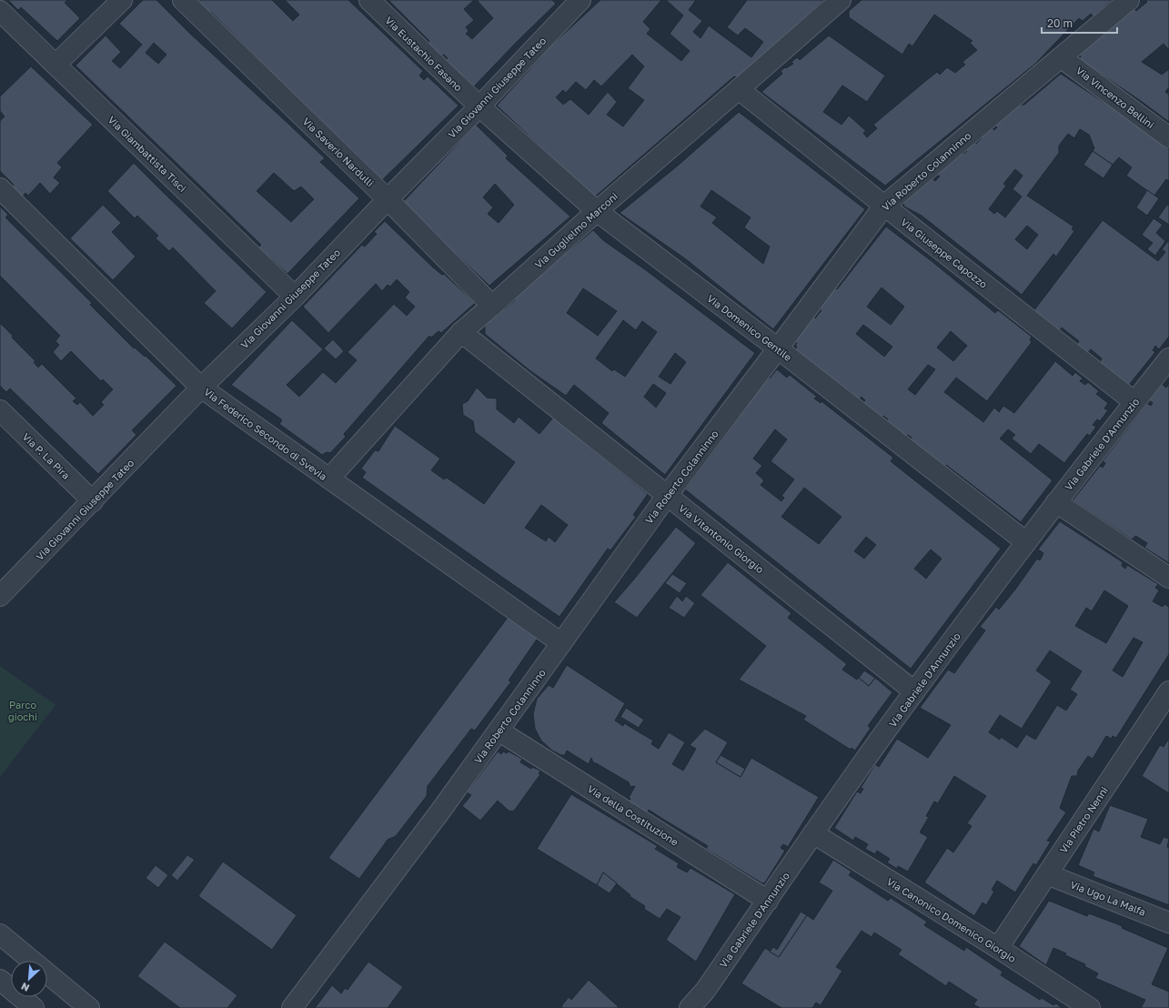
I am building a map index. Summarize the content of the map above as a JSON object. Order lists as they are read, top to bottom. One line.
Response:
{"streets":{"street":["Via Eustachio Fasano","Via Giovanni Giuseppe Tateo","Via Vincenzo Bellini","Via Saverio Nardulli","Via Giambattista Tisci","Via Roberto Colanninno","Via Guglielmo Marconi","Via Giuseppe Capozzo","Via Domenico Gentile","Via Federico Secondo di Svevia","Via Gabriele D'Annunzio","Via P. La Pira","Via Vitantonio Giorgio","Via della Costituzione","Via Pietro Nenni","Via Ugo La Malfa","Via Canonico Domenico Giorgio"]},"crossings":[["Via Eustachio Fasano","Via Giovanni Giuseppe Tateo"],["Via Eustachio Fasano","Via Domenico Gentile"],["Via Giovanni Giuseppe Tateo","Via Saverio Nardulli"],["Via Giovanni Giuseppe Tateo","Via Giambattista Tisci"],["Via Giovanni Giuseppe Tateo","Via Domenico Gentile"],["Via Giovanni Giuseppe Tateo","Via Federico Secondo di Svevia"],["Via Giovanni Giuseppe Tateo","Via P. La Pira"],["Via Vincenzo Bellini","Via Roberto Colanninno"],["Via Saverio Nardulli","Via Guglielmo Marconi"],["Via Roberto Colanninno","Via Giuseppe Capozzo"],["Via Roberto Colanninno","Via Domenico Gentile"],["Via Roberto Colanninno","Via Federico Secondo di Svevia"],["Via Roberto Colanninno","Via Vitantonio Giorgio"],["Via Roberto Colanninno","Via della Costituzione"],["Via Guglielmo Marconi","Via Giuseppe Capozzo"],["Via Guglielmo Marconi","Via Domenico Gentile"],["Via Guglielmo Marconi","Via Federico Secondo di Svevia"],["Via Guglielmo Marconi","Via Vitantonio Giorgio"],["Via Giuseppe Capozzo","Via Gabriele D'Annunzio"],["Via Domenico Gentile","Via Gabriele D'Annunzio"],["Via Gabriele D'Annunzio","Via Vitantonio Giorgio"],["Via Gabriele D'Annunzio","Via della Costituzione"],["Via Gabriele D'Annunzio","Via Canonico Domenico Giorgio"],["Via Pietro Nenni","Via Ugo La Malfa"],["Via Pietro Nenni","Via Canonico Domenico Giorgio"]],"parks":["Parco giochi"],"scale_bar":"20 m","north":"bottom left"}
